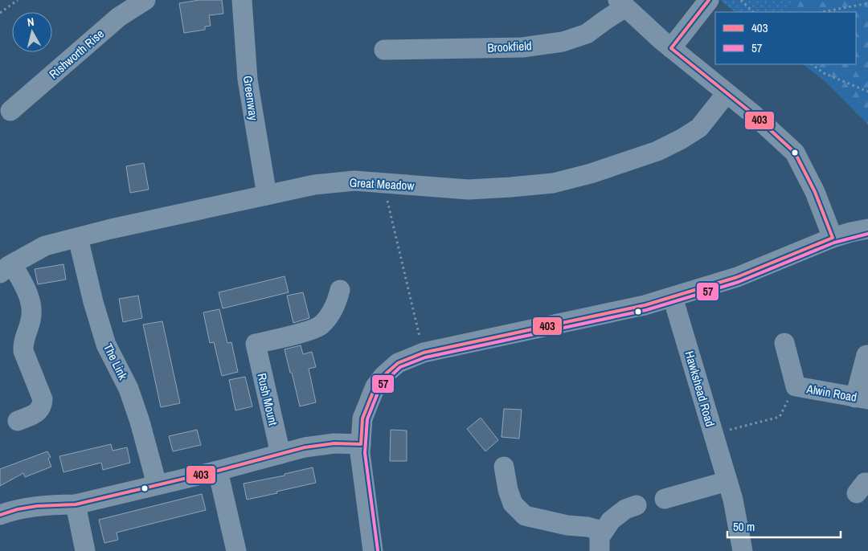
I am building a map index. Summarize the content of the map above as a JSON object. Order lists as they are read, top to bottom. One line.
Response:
{"streets":{"street":["Brookfield","Rishworth Rise","Greenway","Great Meadow","The Link","Hawkshead Road","Alwin Road","Rush Mount"]},"crossings":[["Greenway","Great Meadow"],["Great Meadow","The Link"]],"lines":["transit line 403","transit line 57"],"legend":["403","57"],"scale_bar":"50 m","north":"top"}
